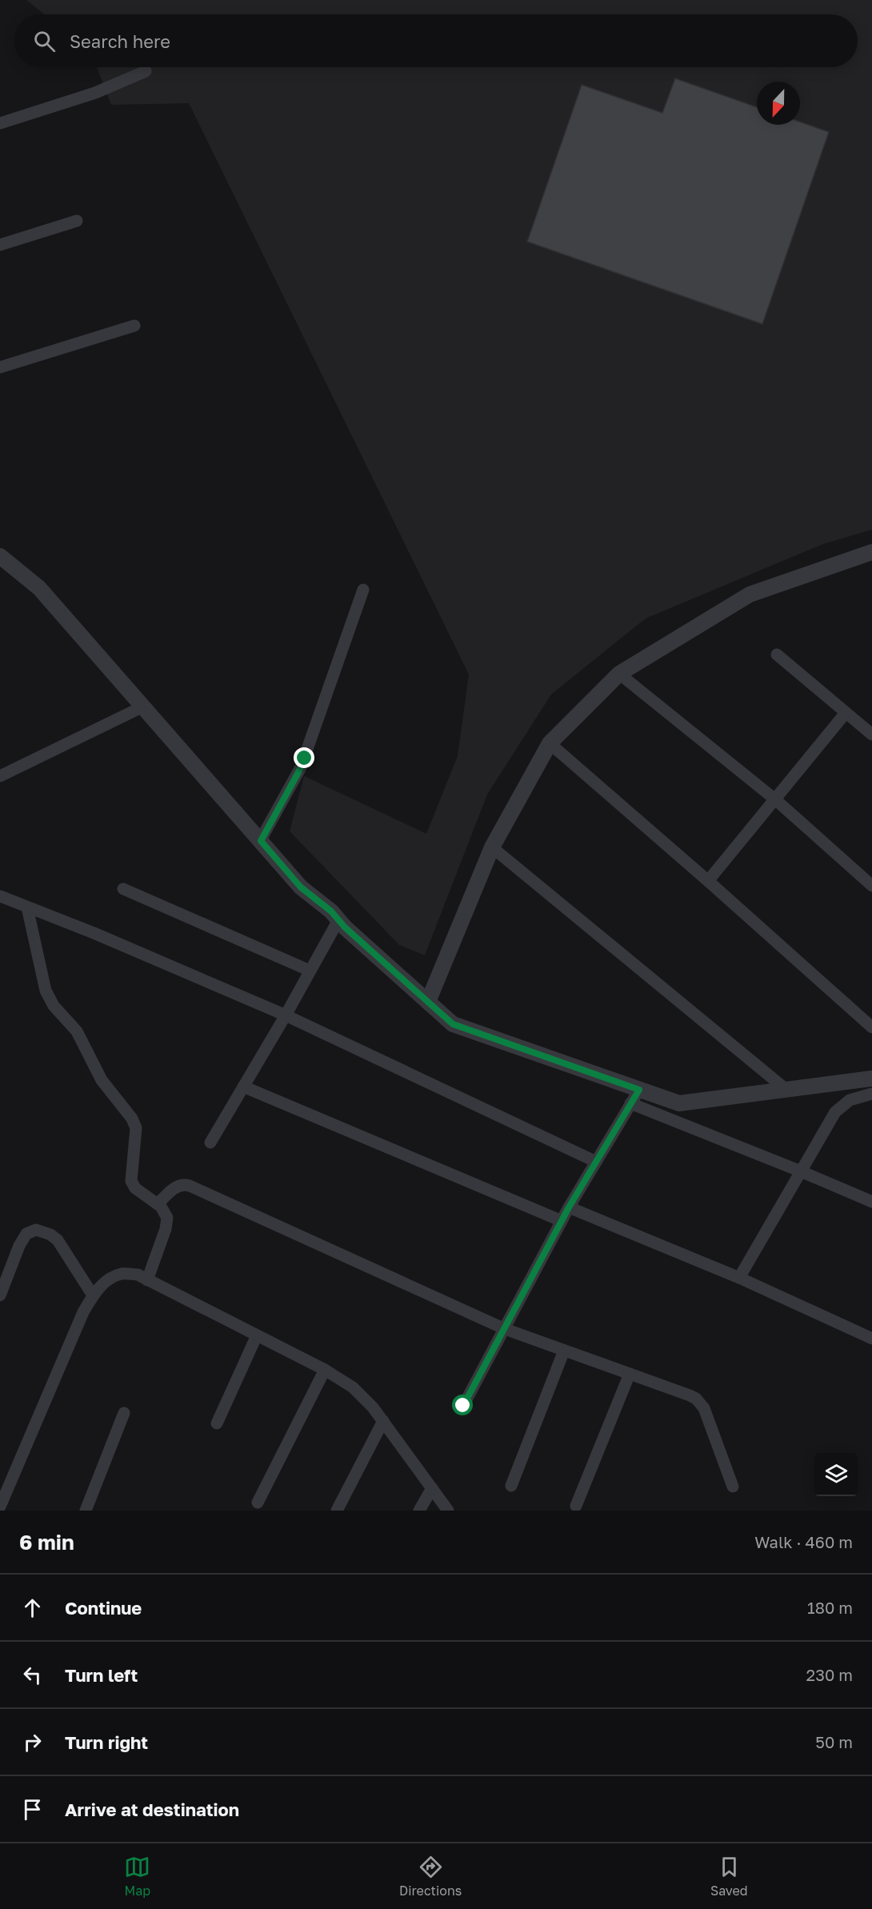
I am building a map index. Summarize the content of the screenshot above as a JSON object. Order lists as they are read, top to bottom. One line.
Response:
{"north":"bottom","page":{"search":"Search here","heading":["6 min","Walk · 460 m"],"list":[["Continue","180 m"],["Turn left","230 m"],["Turn right","50 m"],"Arrive at destination"],"nav":["Map","Directions","Saved"]}}
